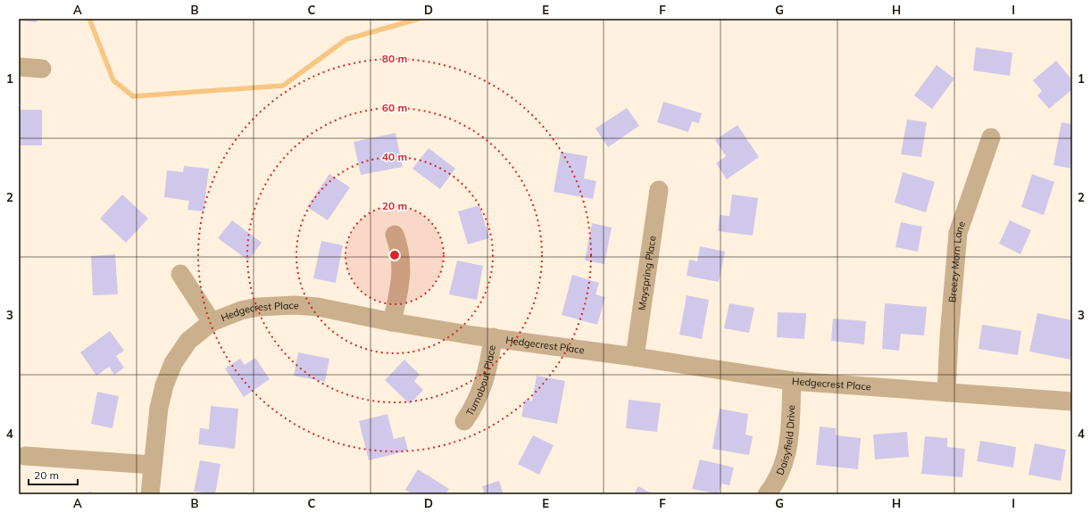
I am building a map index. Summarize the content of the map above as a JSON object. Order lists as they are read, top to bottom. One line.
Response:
{"streets":{"street":["Breezy Morn Lane","Mayspring Place","Hedgecrest Place","Turnabout Place","Daisyfield Drive"]},"crossings":[["Breezy Morn Lane","Hedgecrest Place"],["Mayspring Place","Hedgecrest Place"],["Hedgecrest Place","Turnabout Place"],["Hedgecrest Place","Daisyfield Drive"]],"scale_bar":"20 m","grid":{"columns":["A","B","C","D","E","F","G","H","I"],"rows":["1","2","3","4"]},"rings":["80 m","60 m","40 m","20 m"]}
